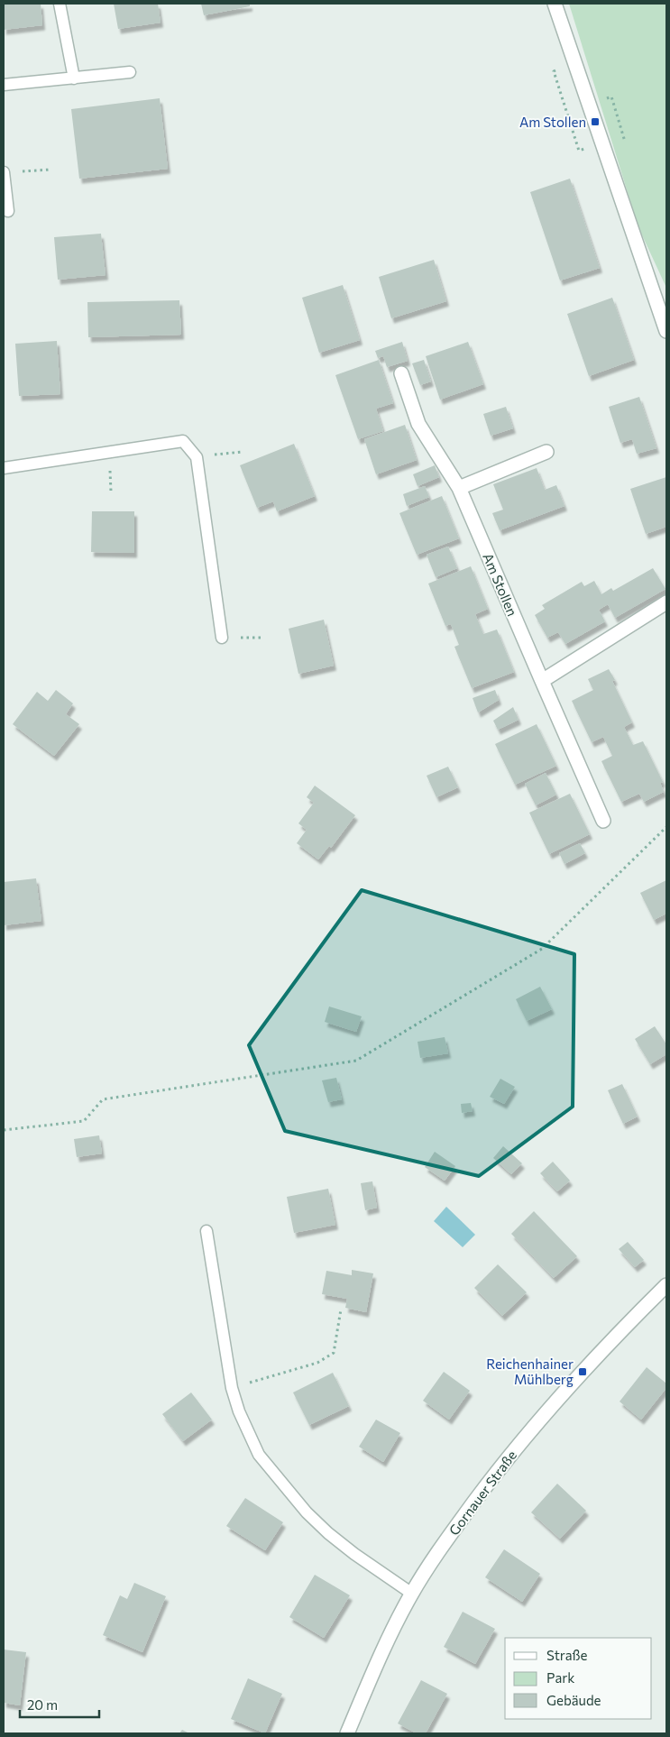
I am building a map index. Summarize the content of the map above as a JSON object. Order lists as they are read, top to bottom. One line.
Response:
{"streets":{"street":["Am Stollen","Gornauer Straße"]},"places":{"transit":["Am Stollen","Reichenhainer Mühlberg"]},"legend":["Straße","Park","Gebäude"],"scale_bar":"20 m"}
